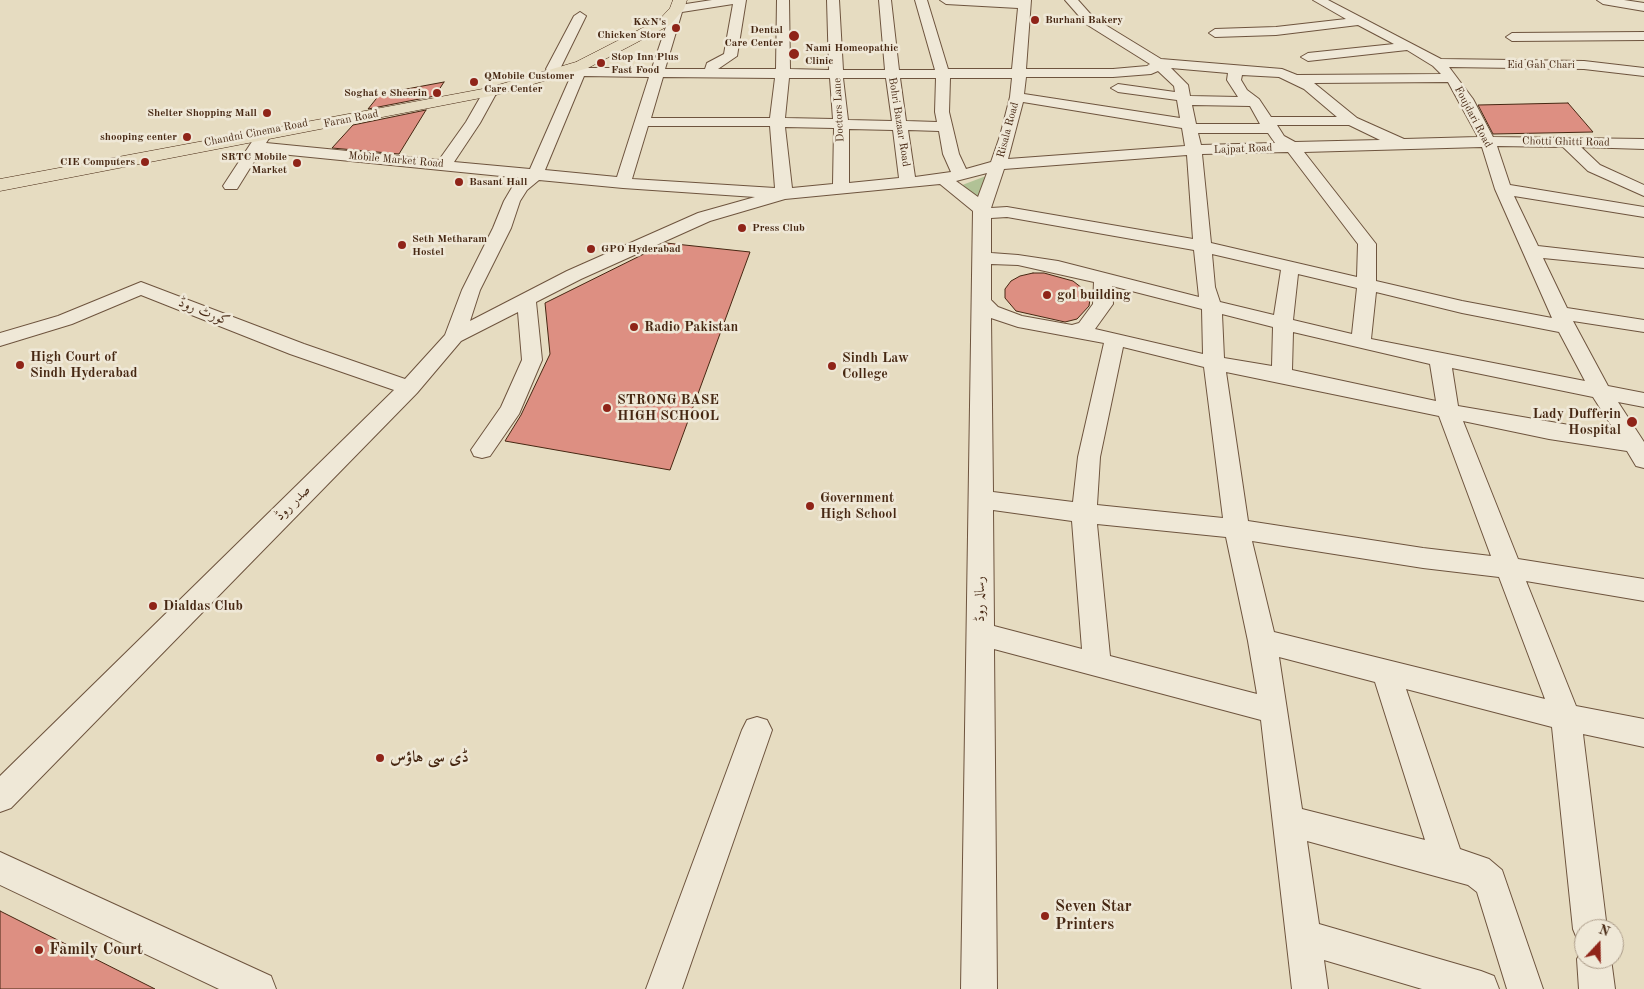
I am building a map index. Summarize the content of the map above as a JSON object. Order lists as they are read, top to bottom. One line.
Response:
{"streets":{"main road":["Faran Road","Chandni Cinema Road"],"street":["Eid Gah Chari","Doctors Lane","Foujdari Road","Bohri Bazaar Road","Risala Road","Chotti Ghitti Road","Lajpat Road","Mobile Market Road","کورٹ روڈ","صدر روڈ","رسالہ روڈ"]},"crossings":[["Eid Gah Chari","Foujdari Road"],["Doctors Lane","Lajpat Road"],["Foujdari Road","Chotti Ghitti Road"],["Foujdari Road","Lajpat Road"],["Faran Road","Chandni Cinema Road"],["Faran Road","Mobile Market Road"],["Bohri Bazaar Road","Lajpat Road"],["Risala Road","Lajpat Road"],["Risala Road","رسالہ روڈ"],["Chotti Ghitti Road","Lajpat Road"],["Lajpat Road","Mobile Market Road"],["Mobile Market Road","صدر روڈ"],["کورٹ روڈ","صدر روڈ"]],"places":["Burhani Bakery","K&N's Chicken Store","Dental Care Center","Nami Homeopathic Clinic","Stop Inn Plus Fast Food","QMobile Customer Care Center","Soghat e Sheerin","Shelter Shopping Mall","shooping center","CIE Computers","SRTC Mobile Market","Basant Hall","Press Club","Seth Metharam Hostel","GPO Hyderabad","gol building","Radio Pakistan","High Court of Sindh Hyderabad","Sindh Law College","STRONG BASE HIGH SCHOOL","Lady Dufferin Hospital","Government High School","Dialdas Club","ڈی سی ہاؤس","Seven Star Printers","Family Court"],"north":"top"}
